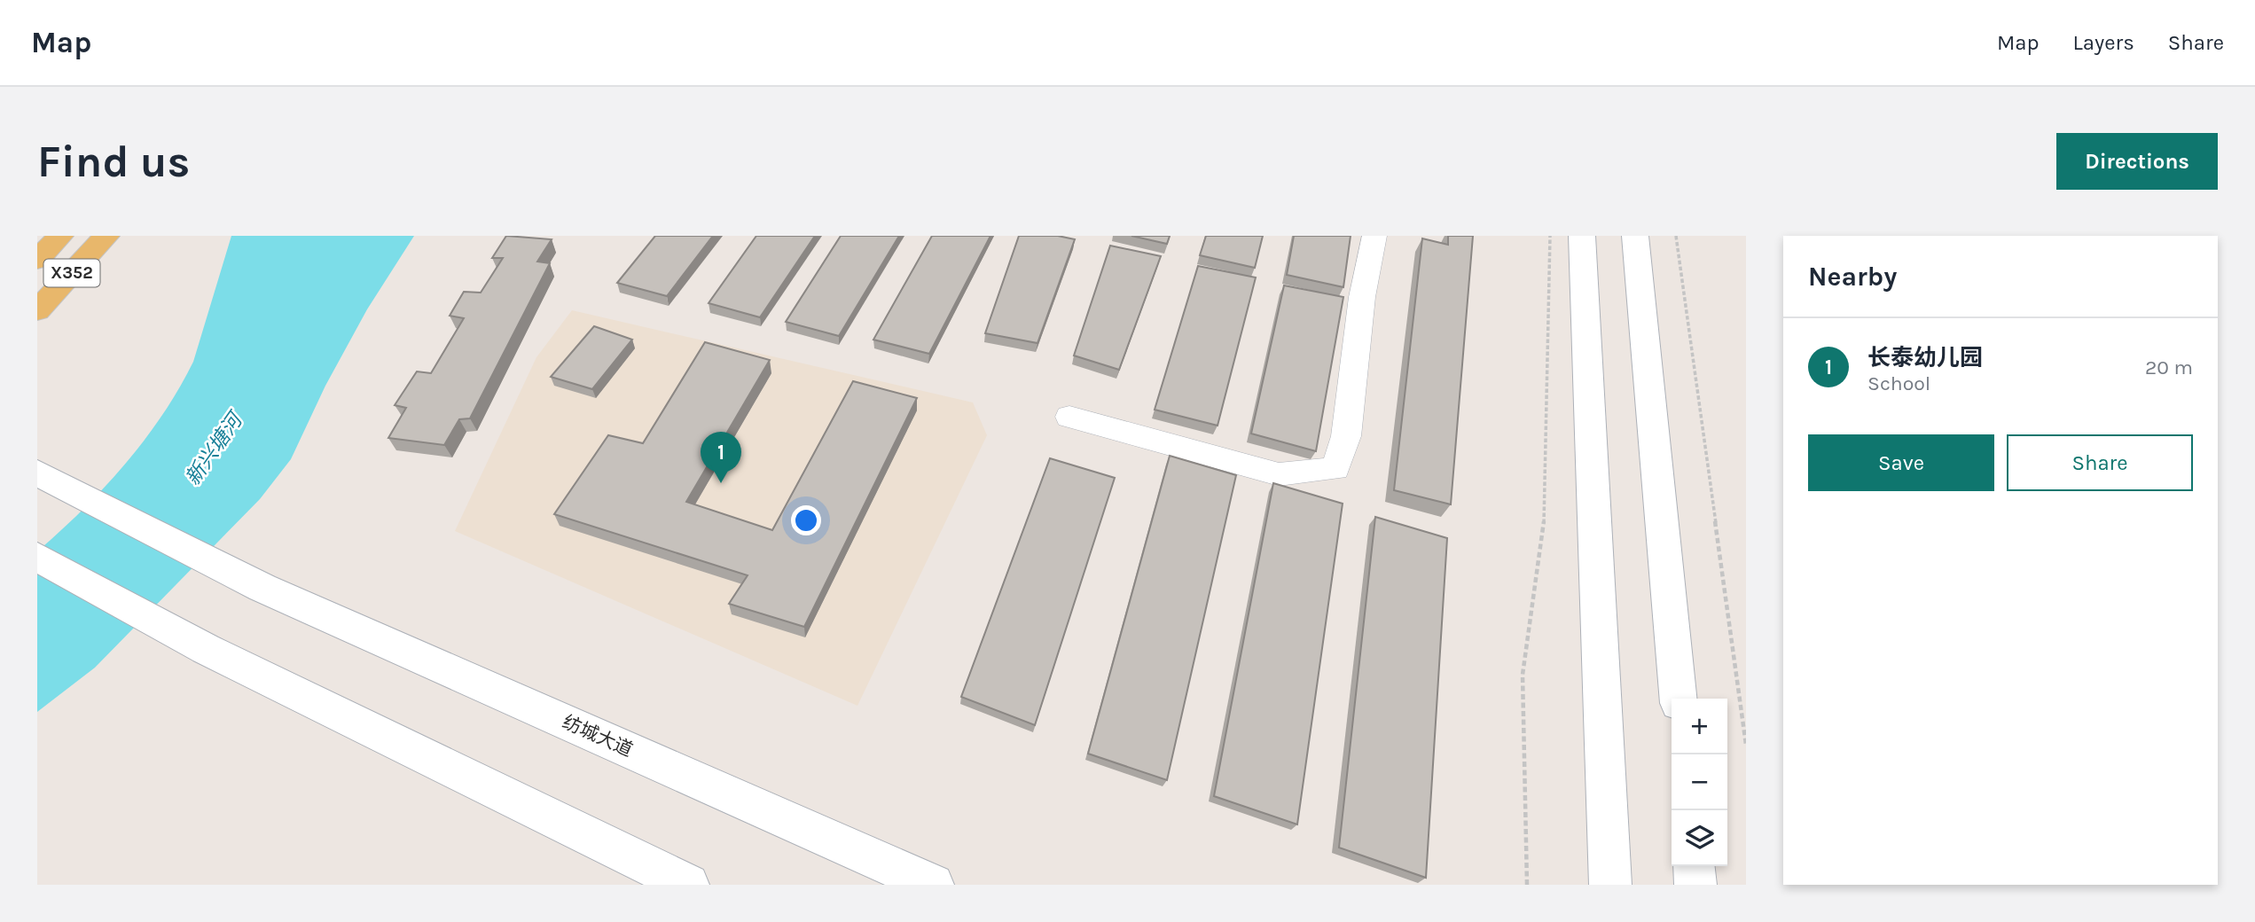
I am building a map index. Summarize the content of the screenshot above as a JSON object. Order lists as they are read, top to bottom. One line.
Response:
{"streets":{"main road":["X352","纺城大道"]},"water":["新兴塘河"],"page":{"header":"Map","nav":["Map","Layers","Share"],"buttons":["Directions",["Save","Share"]],"title":"Find us","heading":"Nearby","list":[{"mark":"1","name":"长泰幼儿园","note":"School","value":"20 m"}],"pins":"1","map_buttons":["+","−"]}}
